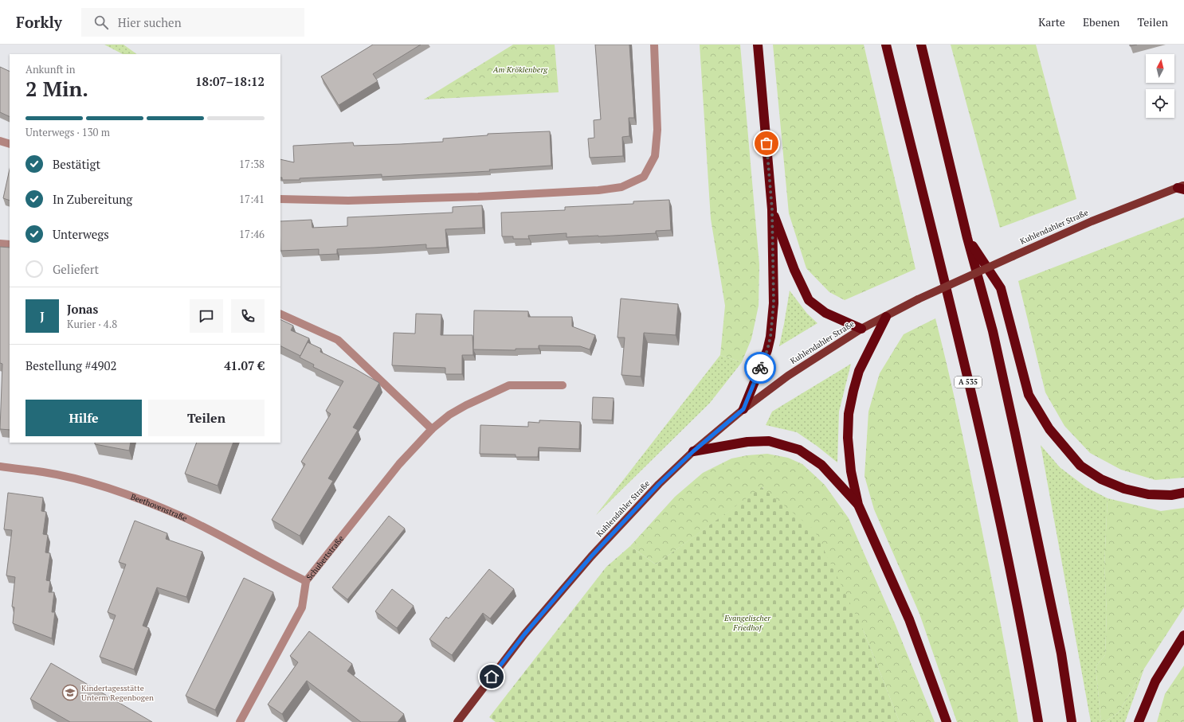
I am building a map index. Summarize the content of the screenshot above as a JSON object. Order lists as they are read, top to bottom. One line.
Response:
{"streets":{"highway":["A 535"],"main road":["Kuhlendahler Straße"],"street":["Beethovenstraße","Schubertstraße"]},"crossings":[["Beethovenstraße","Schubertstraße"]],"parks":["Am Kröklenberg","Evangelischer Friedhof"],"places":{"school or university":["Kindertagesstätte Unterm Regenbogen"]},"north":"top","page":{"header":"Forkly","search":"Hier suchen","nav":["Karte","Ebenen","Teilen"],"heading":["2 Min.","Ankunft in","18:07–18:12"],"panel":["Jonas","Kurier · 4.8","Bestellung #4902","41.07 €"],"bar":"Unterwegs · 130 m","list":[["Bestätigt","17:38"],["In Zubereitung","17:41"],["Unterwegs","17:46"],"Geliefert"],"round":"J","buttons":["Hilfe","Teilen"]}}
